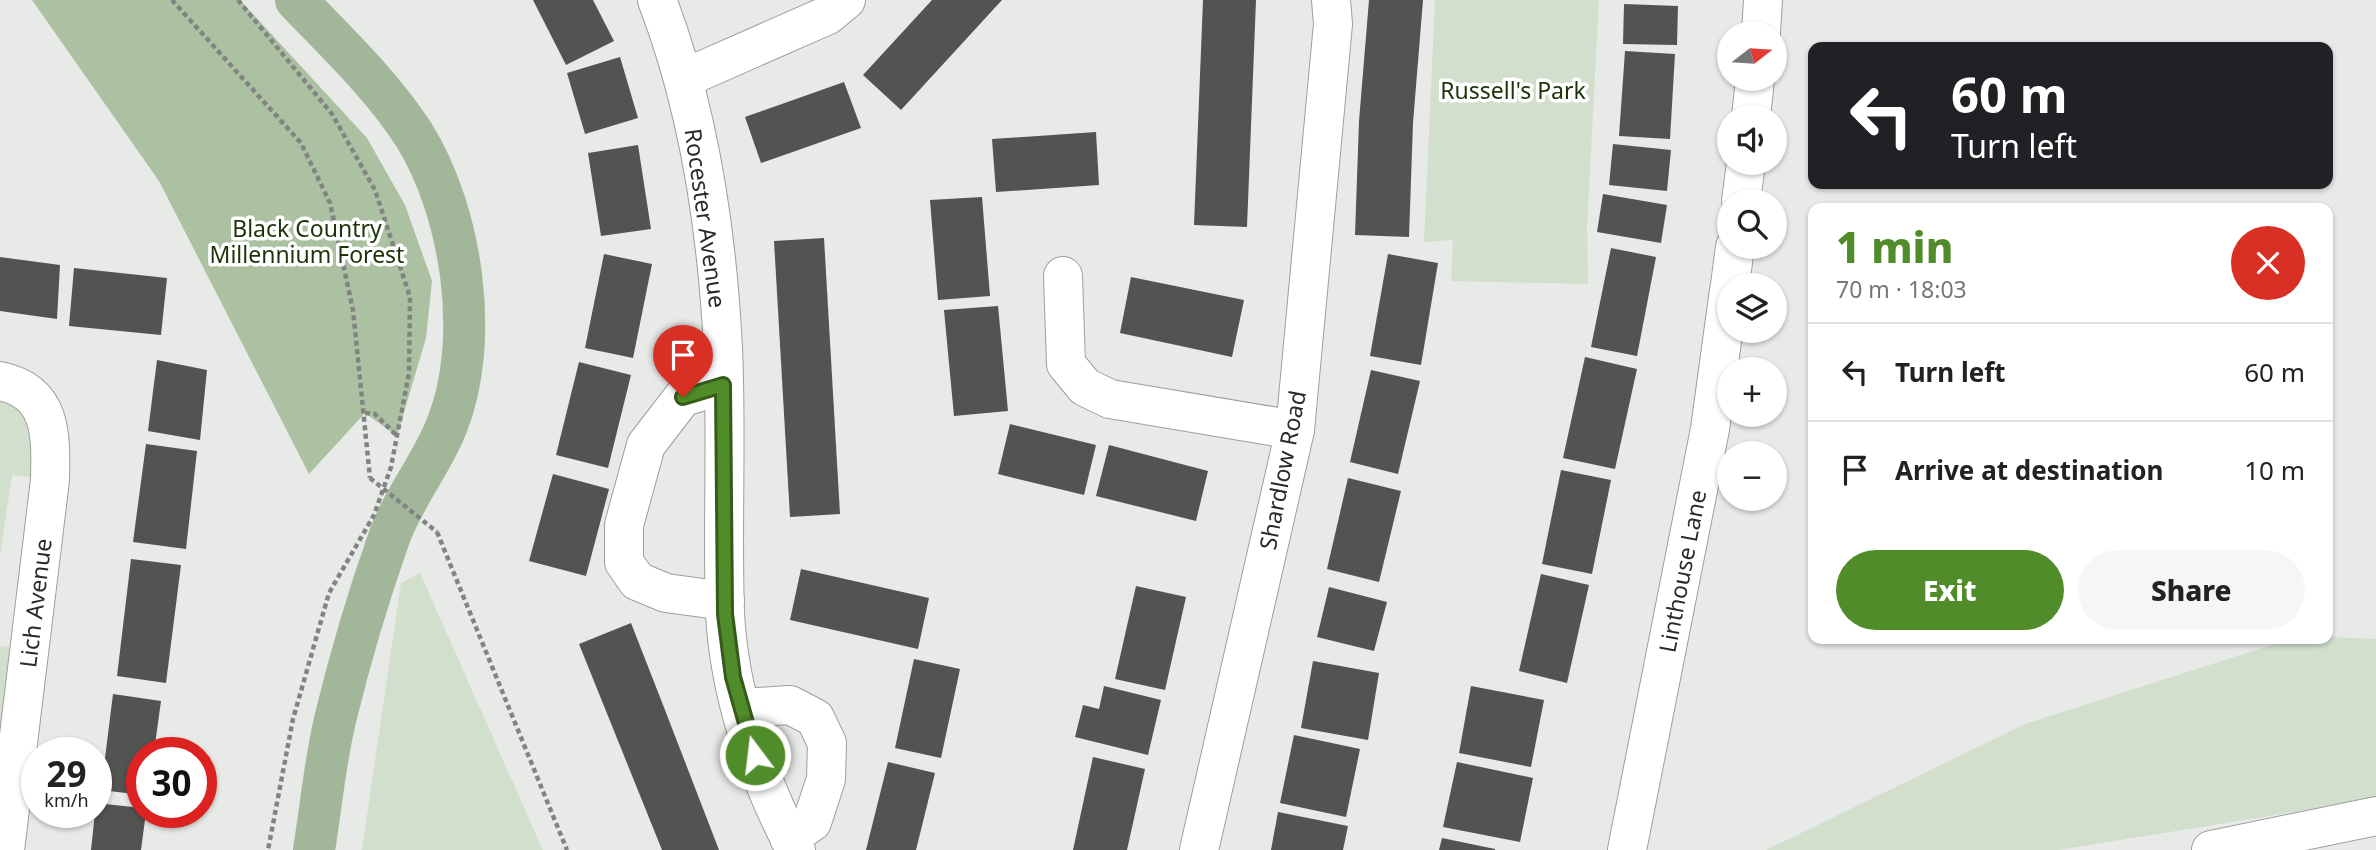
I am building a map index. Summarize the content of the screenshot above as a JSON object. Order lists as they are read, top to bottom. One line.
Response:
{"streets":{"street":["Rocester Avenue","Shardlow Road","Linthouse Lane","Lich Avenue"]},"parks":["Russell's Park","Black Country Millennium Forest"],"north":"right","page":{"map_buttons":["+","−"],"turn":["60 m","Turn left"],"heading":["1 min","70 m · 18:03"],"list":[{"name":"Turn left","value":"60 m"},{"name":"Arrive at destination","value":"10 m"}],"buttons":["Exit","Share"],"speed":"29 km/h","limit":"30"}}
